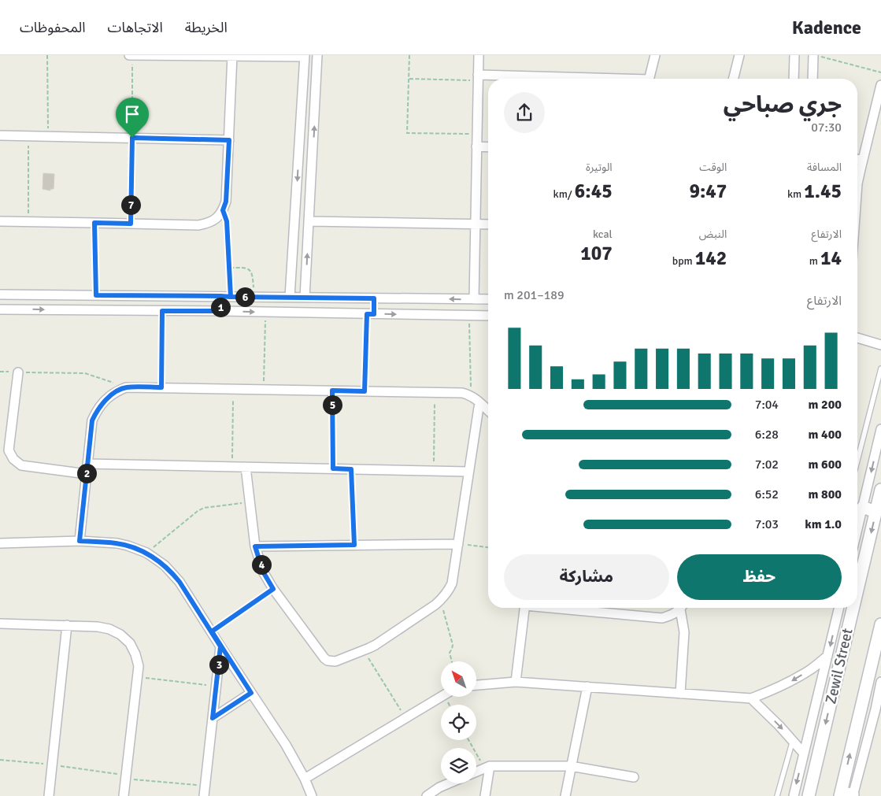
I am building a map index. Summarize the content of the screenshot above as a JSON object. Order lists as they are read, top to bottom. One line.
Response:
{"streets":{"main road":["Zewil Street"]},"north":"top left","page":{"header":"Kadence","nav":["الخريطة","الاتجاهات","المحفوظات"],"heading":["جري صباحي","07:30"],"stats":[["المسافة","1.45 km"],["الوقت","9:47"],["الوتيرة","6:45 /km"],["الارتفاع","14 m"],["النبض","142 bpm"],["kcal","107"]],"pins":["7","6","1","5","2","4","3"],"chart":["الارتفاع","189–201 m"],"list":[{"name":"200 m","note":"7:04"},{"name":"400 m","note":"6:28"},{"name":"600 m","note":"7:02"},{"name":"800 m","note":"6:52"},{"name":"1.0 km","note":"7:03"}],"buttons":["حفظ","مشاركة"]}}
